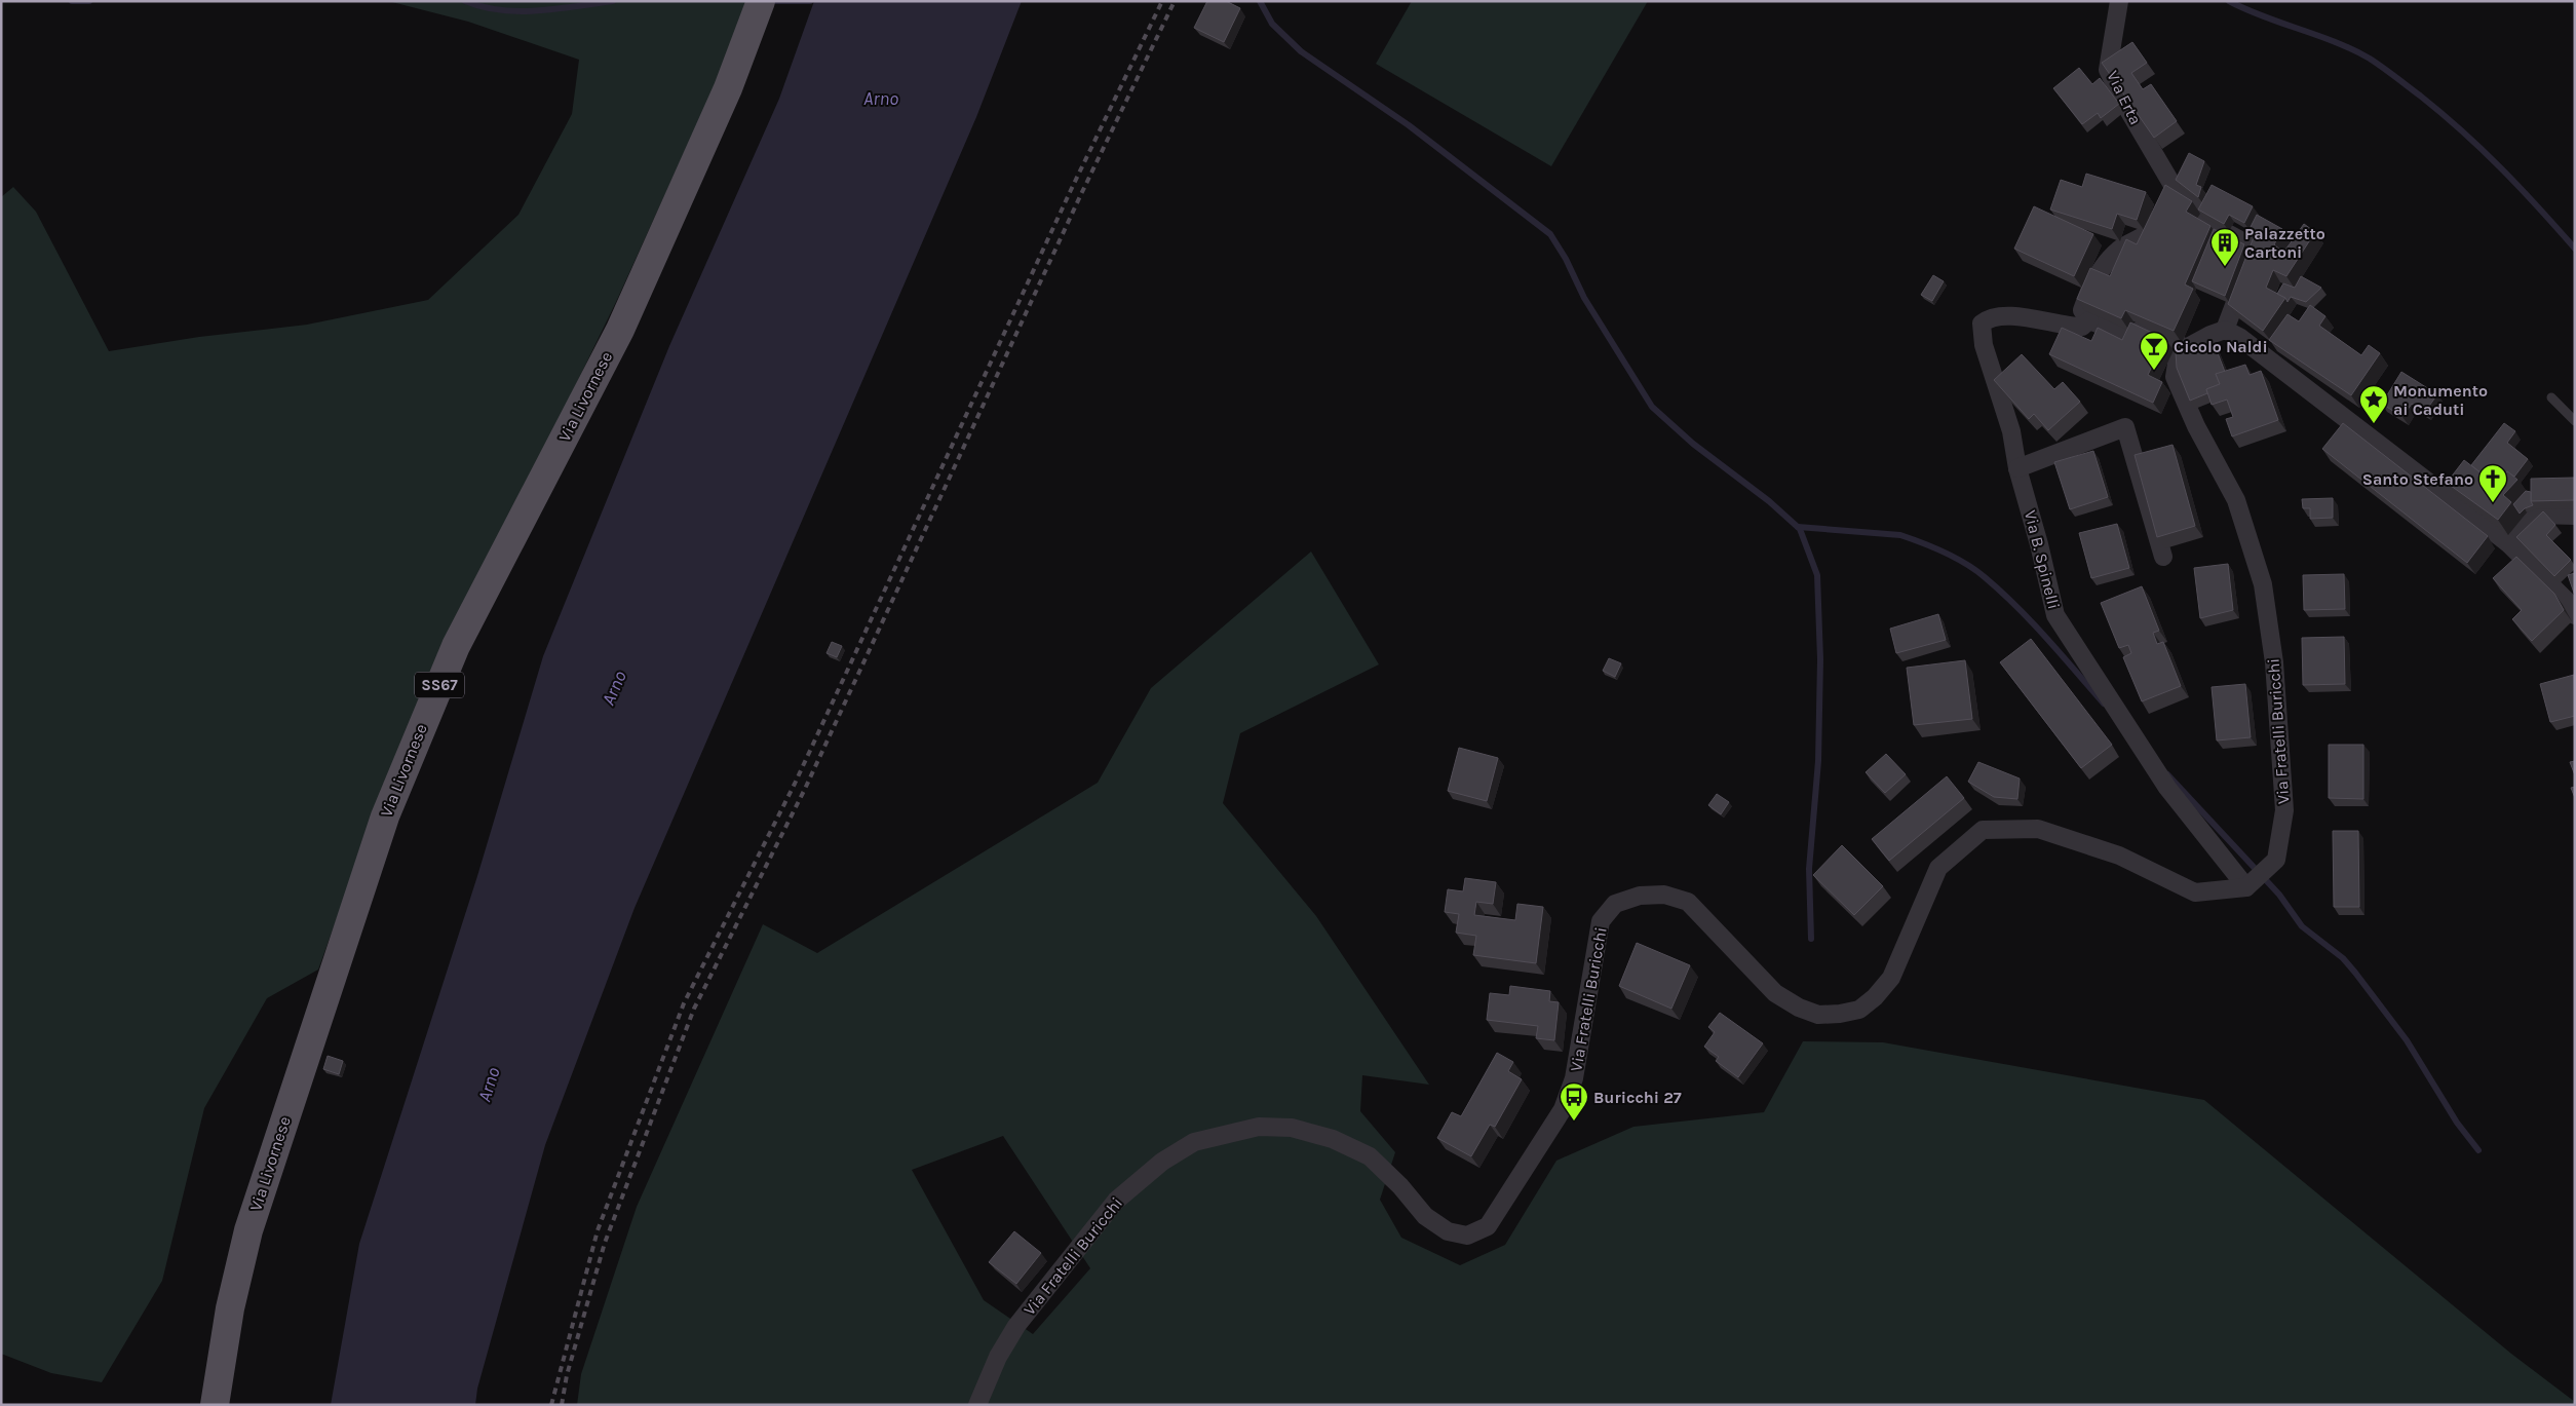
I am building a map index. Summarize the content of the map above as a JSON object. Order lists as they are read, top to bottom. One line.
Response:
{"streets":{"main road":["Via Livornese","SS67"],"street":["Via Erta","Via B. Spinelli","Via Fratelli Buricchi"]},"crossings":[["Via B. Spinelli","Via Fratelli Buricchi"]],"water":["Arno"],"places":{"building":["Palazzetto Cartoni"],"bar":["Cicolo Naldi"],"place":["Monumento ai Caduti"],"church":["Santo Stefano"],"bus stop":["Buricchi 27"]}}
